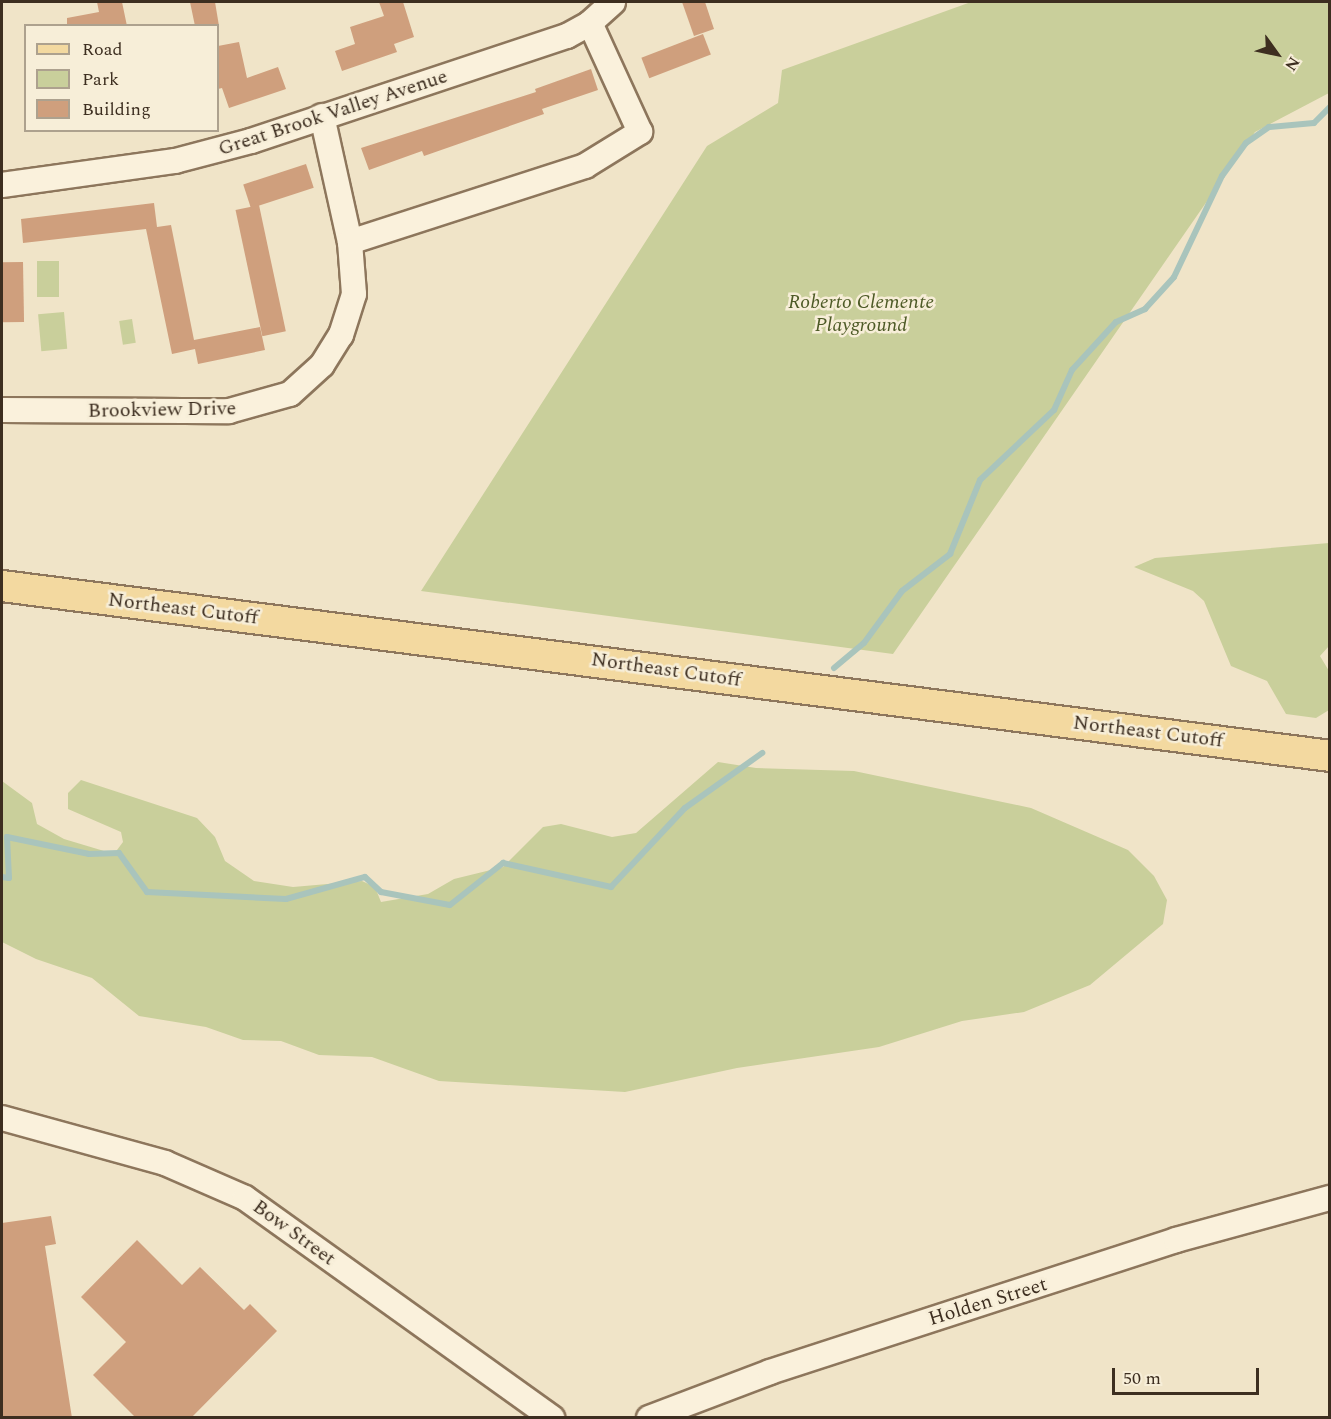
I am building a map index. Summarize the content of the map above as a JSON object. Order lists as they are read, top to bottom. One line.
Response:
{"streets":{"main road":["Northeast Cutoff"],"street":["Great Brook Valley Avenue","Brookview Drive","Bow Street","Holden Street"]},"crossings":[["Great Brook Valley Avenue","Brookview Drive"]],"parks":["Roberto Clemente Playground"],"legend":["Road","Park","Building"],"scale_bar":"50 m","north":"bottom right"}
